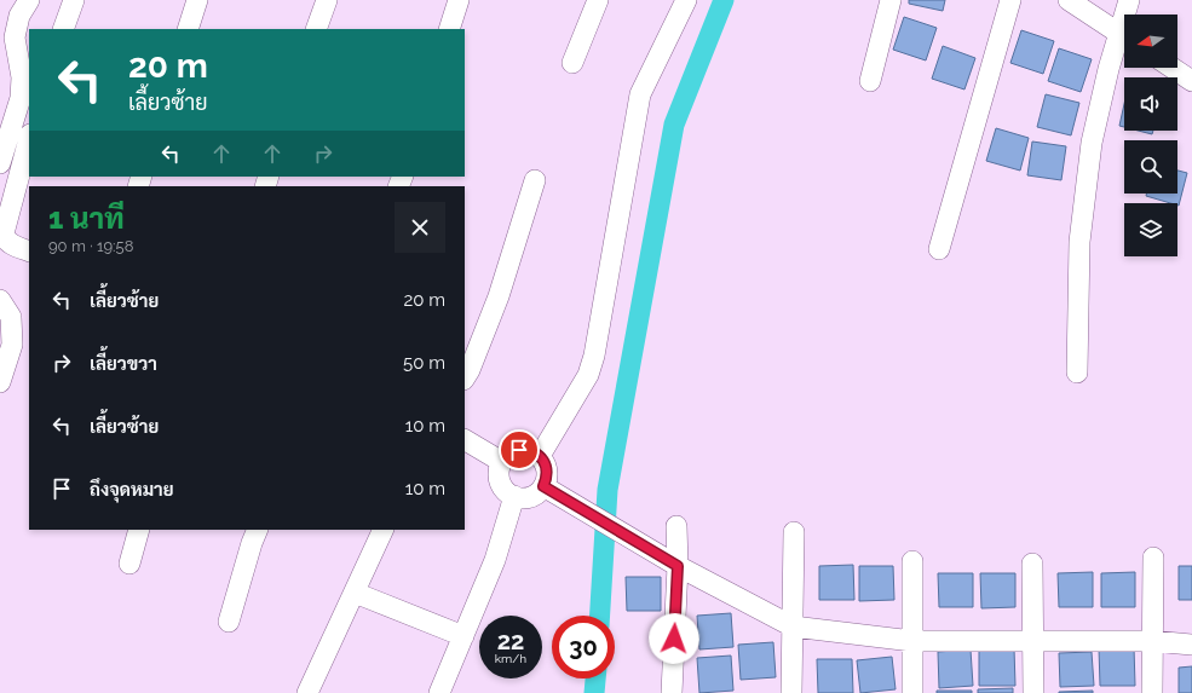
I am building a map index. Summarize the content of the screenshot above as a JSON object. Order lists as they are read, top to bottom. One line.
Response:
{"north":"left","page":{"turn":["20 m","เลี้ยวซ้าย"],"heading":["1 นาที","90 m · 19:58"],"list":[{"name":"เลี้ยวซ้าย","value":"20 m"},{"name":"เลี้ยวขวา","value":"50 m"},{"name":"เลี้ยวซ้าย","value":"10 m"},{"name":"ถึงจุดหมาย","value":"10 m"}],"speed":"22 km/h","limit":"30"}}
